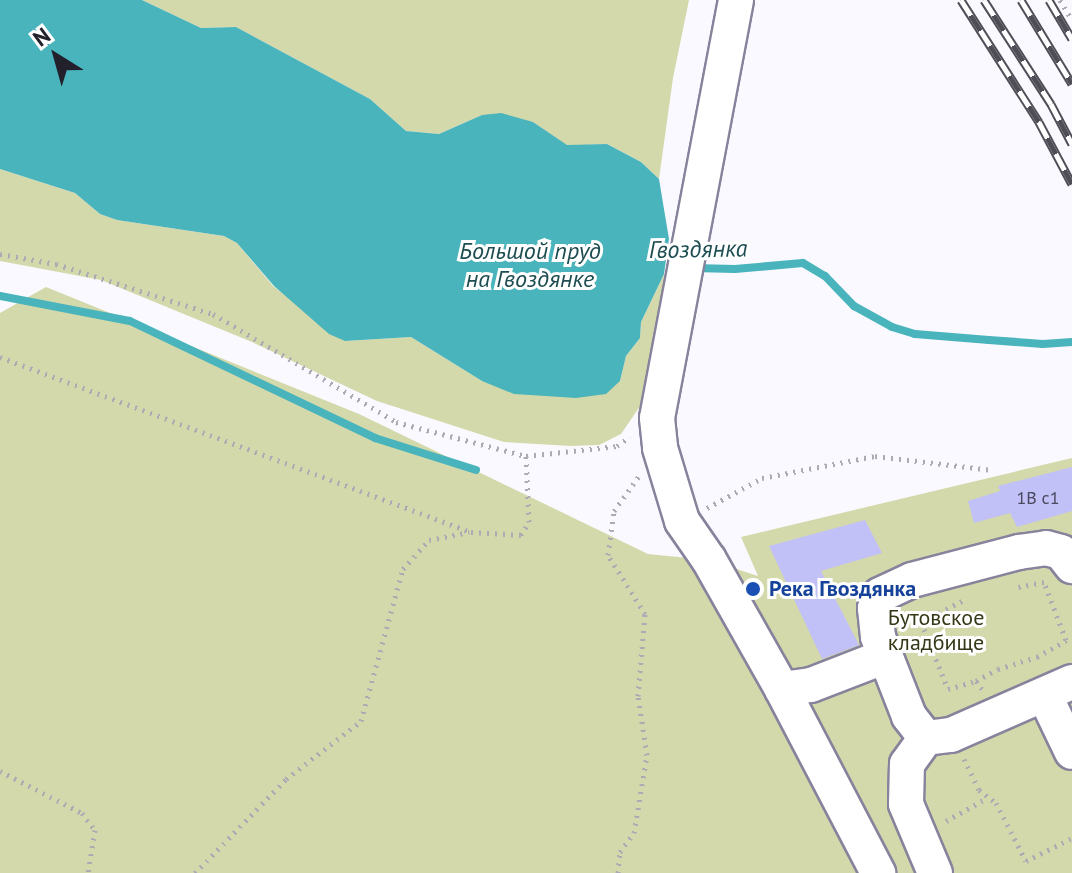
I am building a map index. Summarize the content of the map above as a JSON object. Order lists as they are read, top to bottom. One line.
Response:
{"water":["Гвоздянка","Большой пруд на Гвоздянке"],"parks":["Бутовское кладбище"],"places":["Река Гвоздянка"],"house_numbers":["1В с1"],"north":"top left"}
